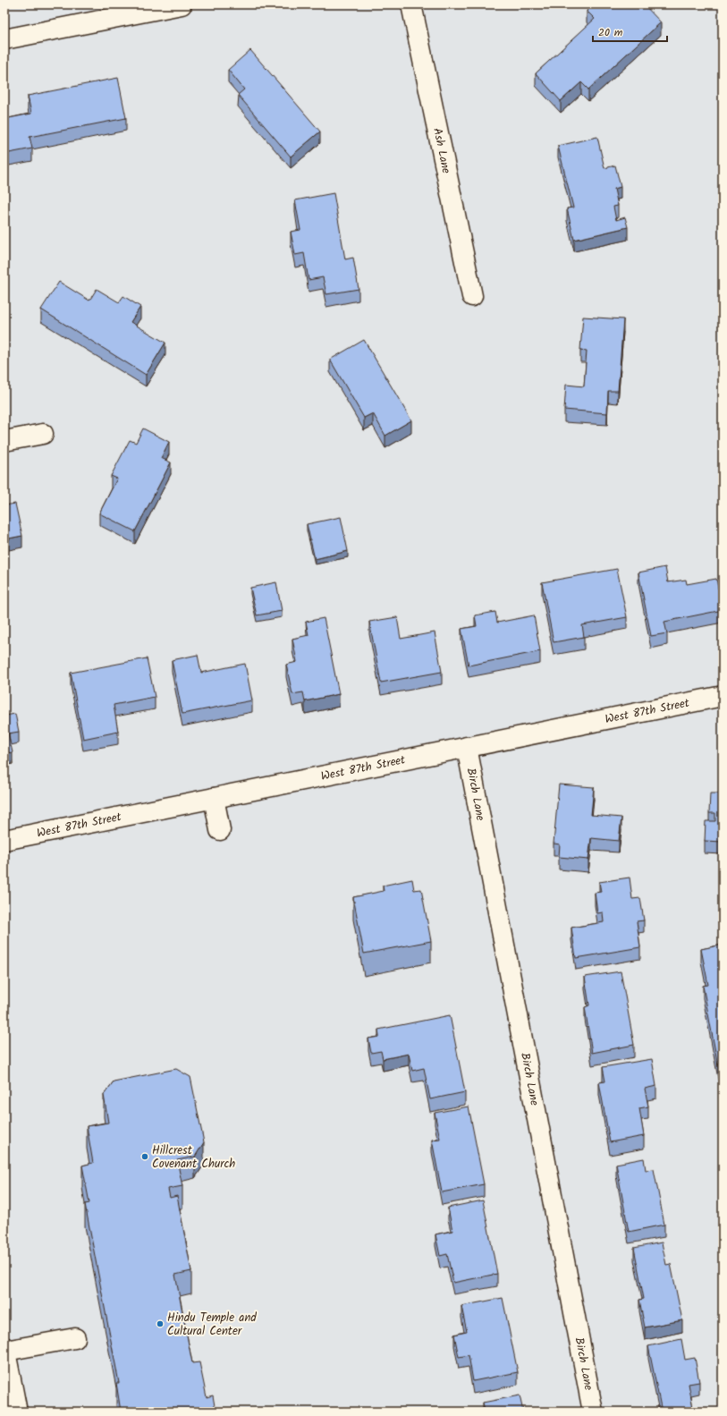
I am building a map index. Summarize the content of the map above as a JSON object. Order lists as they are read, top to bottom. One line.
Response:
{"streets":{"street":["Ash Lane","West 87th Street","Birch Lane"]},"crossings":[["West 87th Street","Birch Lane"]],"places":["Hillcrest Covenant Church","Hindu Temple and Cultural Center"],"scale_bar":"20 m"}
